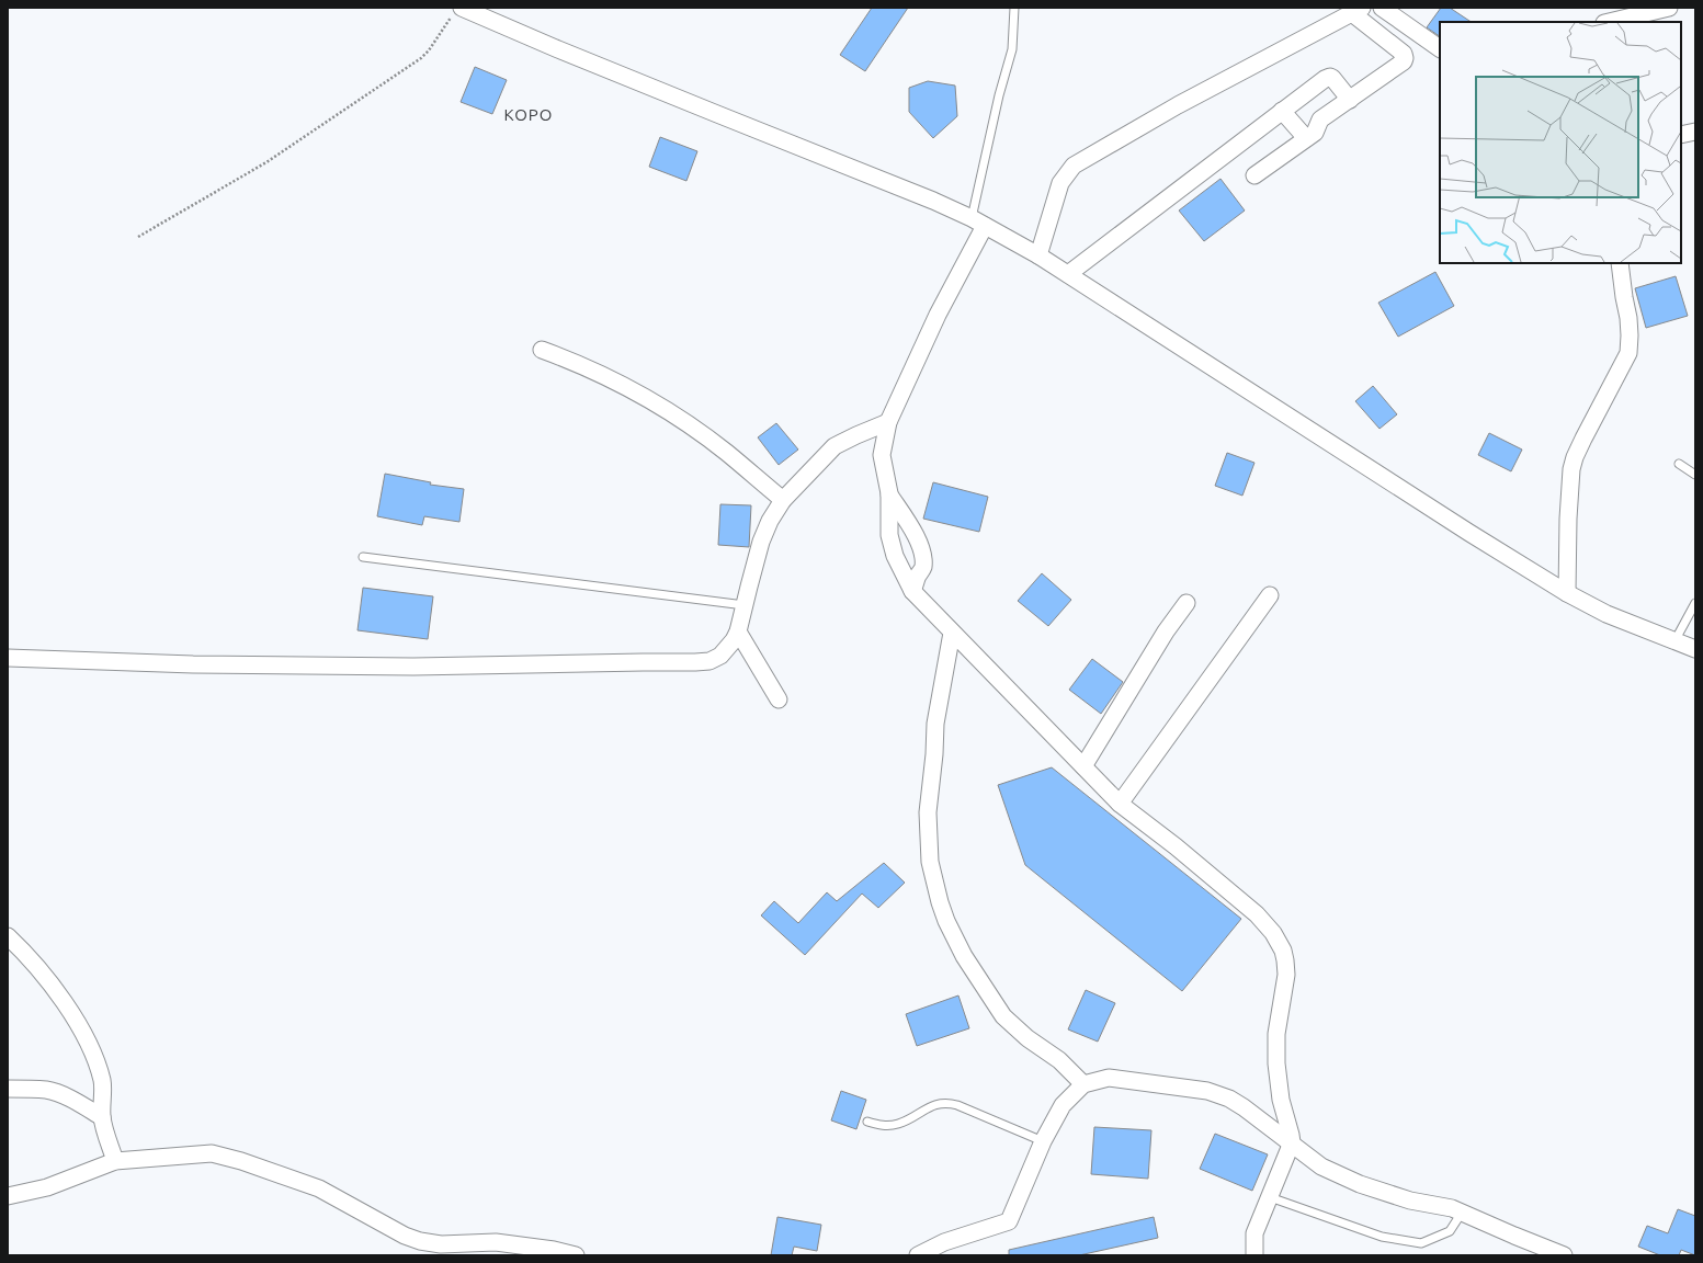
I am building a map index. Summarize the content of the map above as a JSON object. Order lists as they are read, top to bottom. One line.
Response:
{"districts":["KOPO"]}
